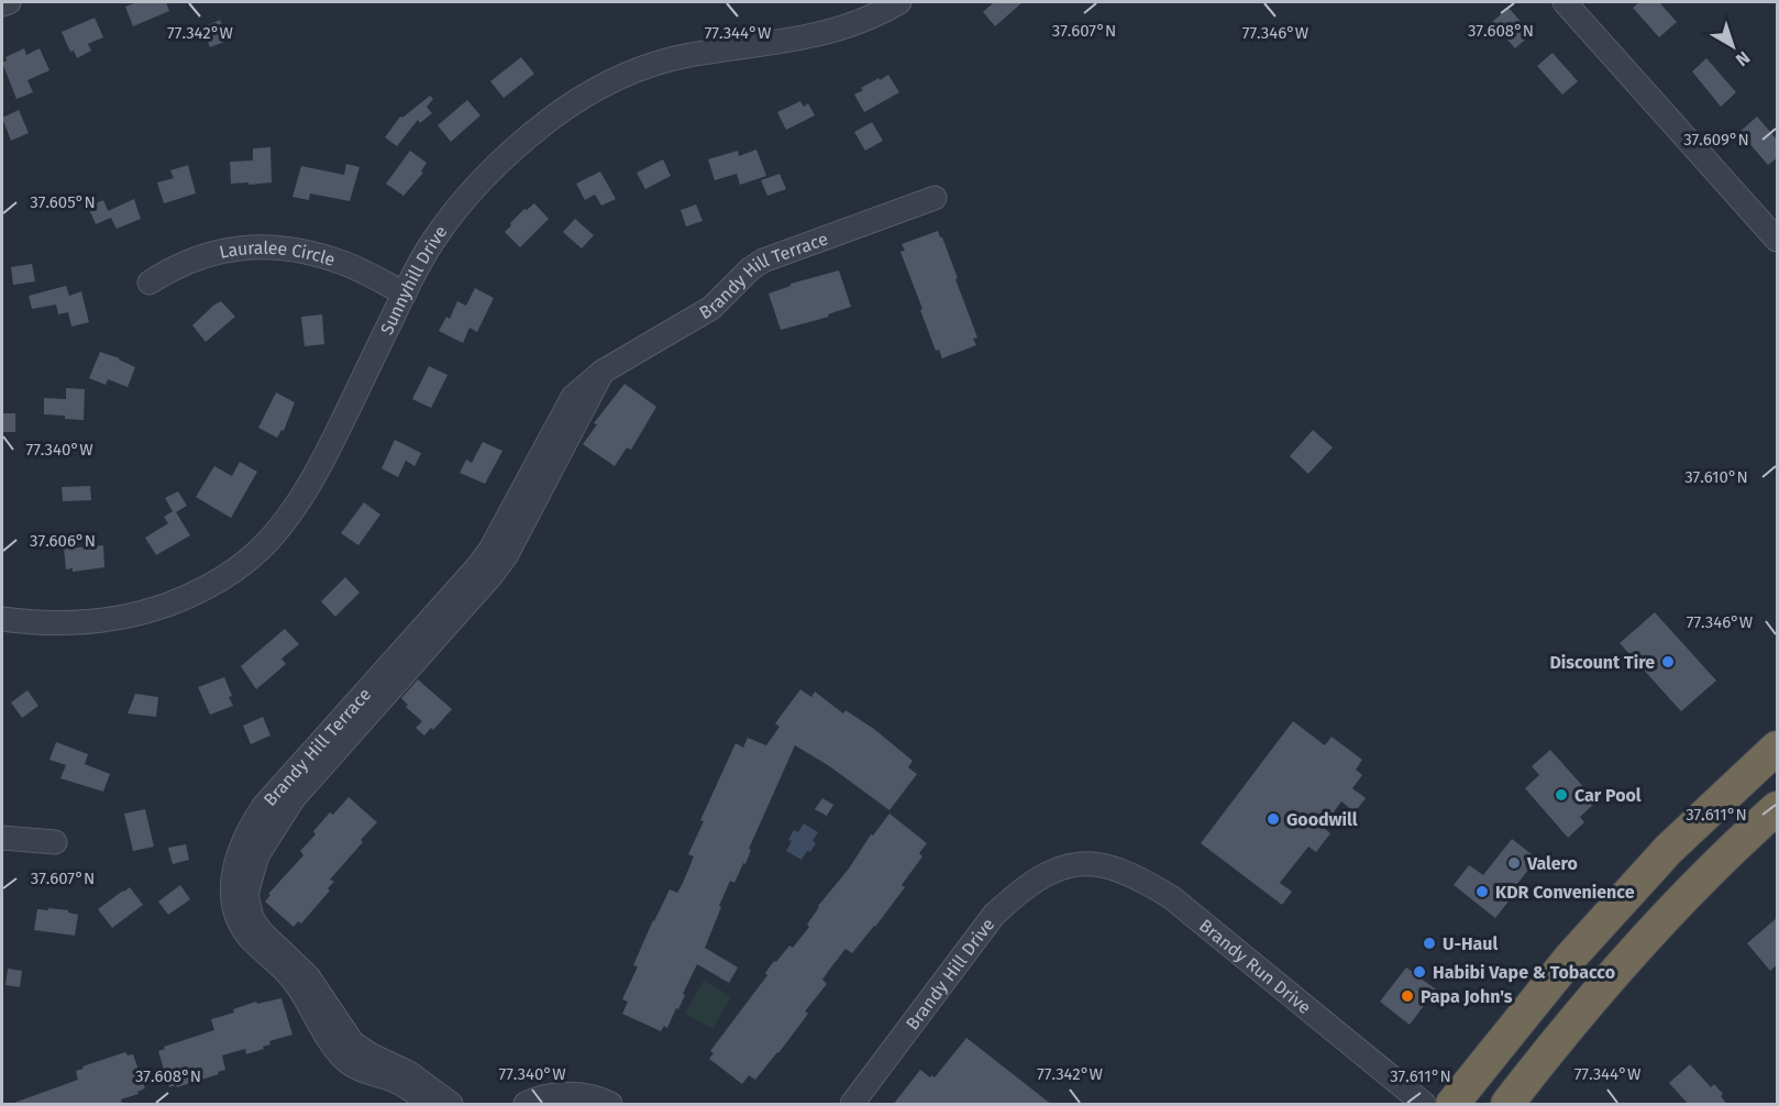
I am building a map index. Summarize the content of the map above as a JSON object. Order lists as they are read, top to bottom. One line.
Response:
{"streets":{"street":["Lauralee Circle","Brandy Hill Terrace","Sunnyhill Drive","Brandy Run Drive","Brandy Hill Drive"]},"crossings":[["Lauralee Circle","Sunnyhill Drive"],["Brandy Run Drive","Brandy Hill Drive"]],"places":["Discount Tire","Car Pool","Goodwill","Valero","KDR Convenience","U-Haul","Habibi Vape & Tobacco","Papa John's"],"north":"bottom right","coordinates":["37.607°N","37.608°N","77.342°W","77.344°W","77.346°W","37.609°N","37.605°N","77.340°W","37.610°N","37.606°N","37.611°N"]}
